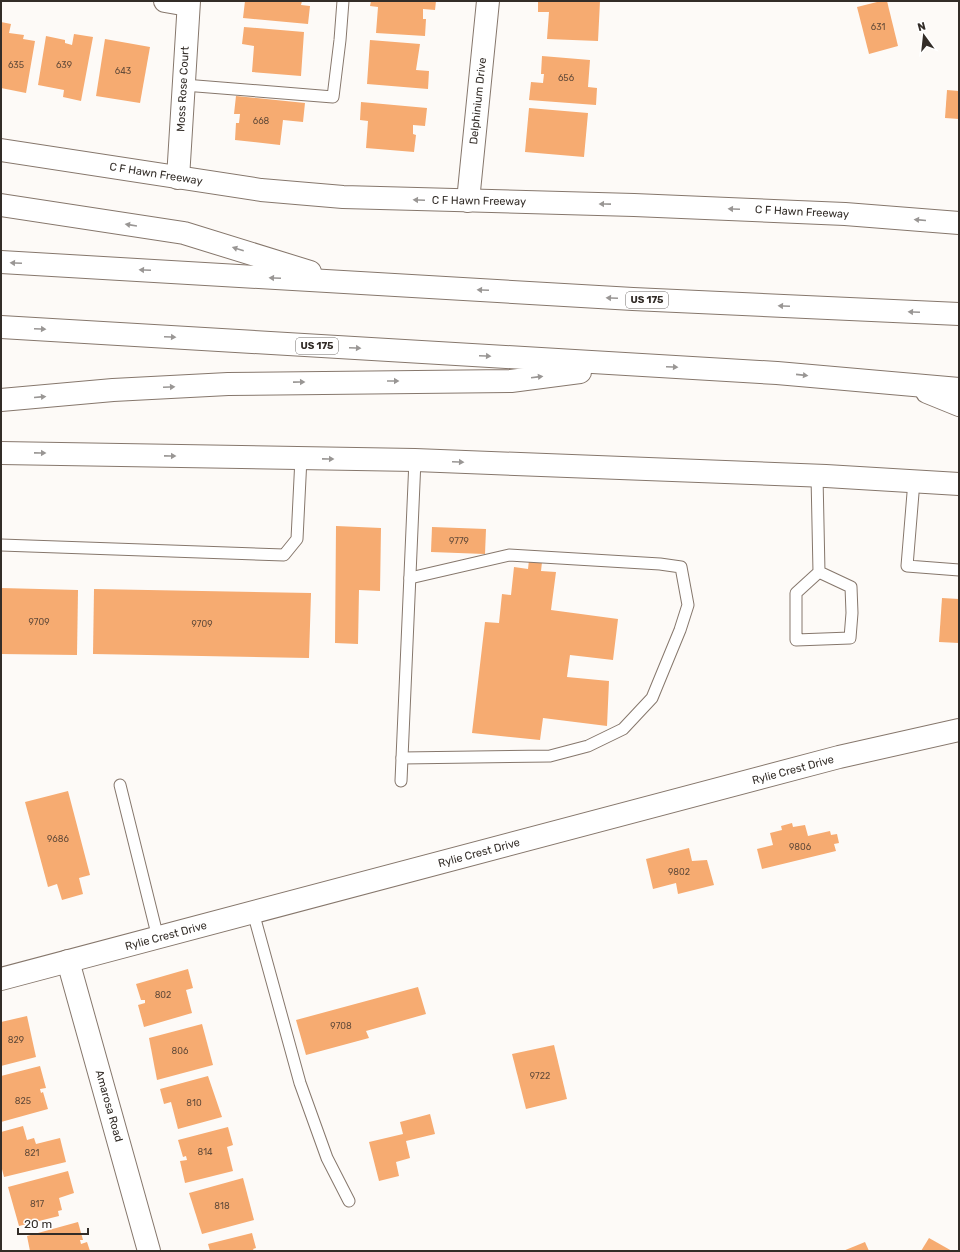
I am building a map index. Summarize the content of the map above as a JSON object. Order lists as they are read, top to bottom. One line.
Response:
{"streets":{"main road":["Moss Rose Court","Delphinium Drive","C F Hawn Freeway","US 175","Rylie Crest Drive","Amarosa Road"]},"crossings":[["Moss Rose Court","C F Hawn Freeway"],["Delphinium Drive","C F Hawn Freeway"],["Rylie Crest Drive","Amarosa Road"]],"house_numbers":["631","635","639","643","656","668","9779","9709","9709","9686","9806","9802","802","9708","829","806","9722","825","810","814","821","817","818"],"scale_bar":"20 m","north":"top"}
